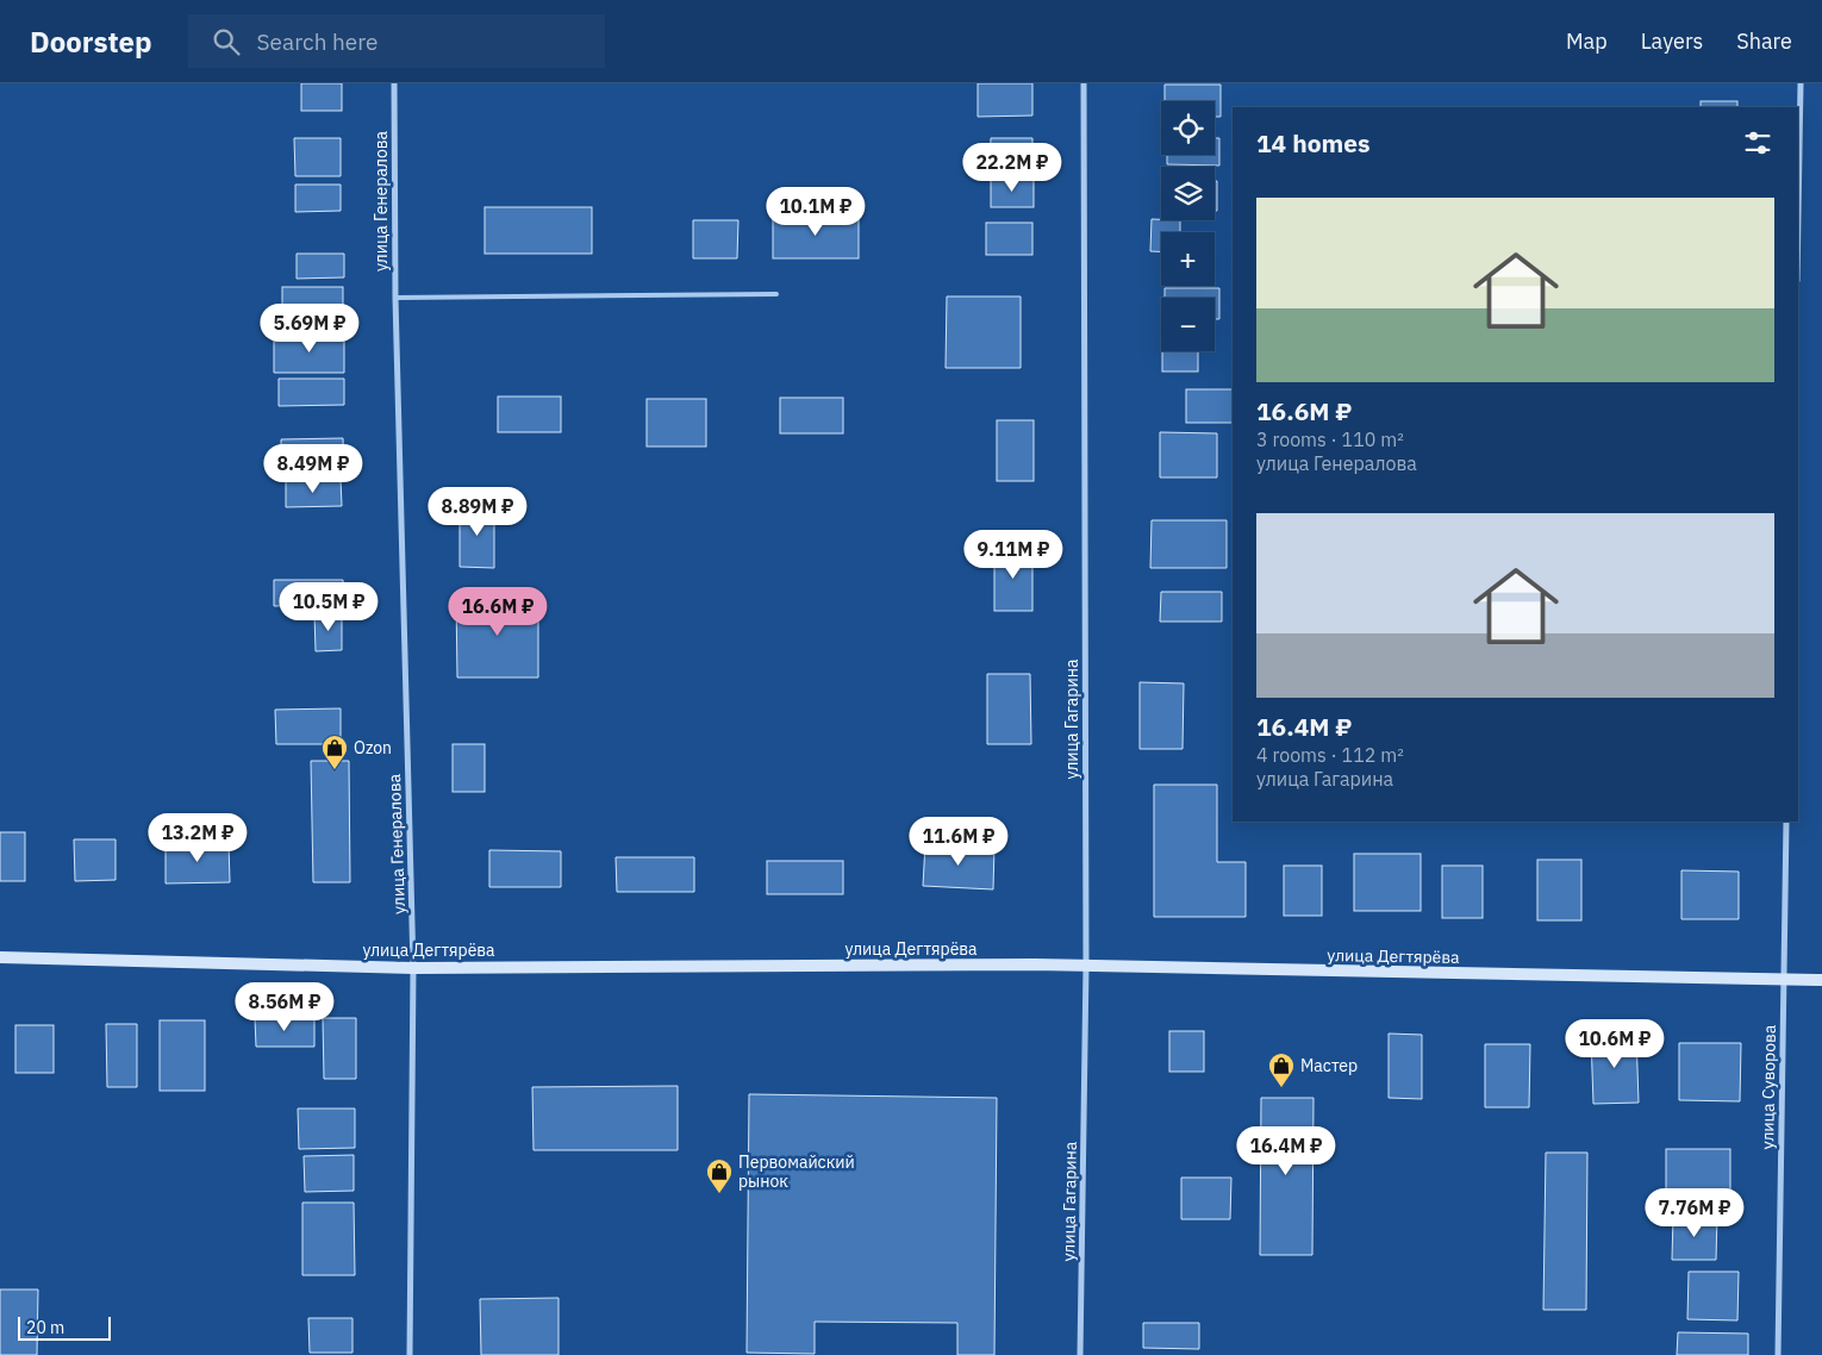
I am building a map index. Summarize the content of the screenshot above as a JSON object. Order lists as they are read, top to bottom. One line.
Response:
{"streets":{"main road":["улица Дегтярёва"],"street":["улица Генералова","улица Гагарина","улица Суворова"]},"crossings":[["улица Генералова","улица Дегтярёва"],["улица Гагарина","улица Дегтярёва"],["улица Дегтярёва","улица Суворова"]],"places":{"shop":["Ozon","Мастер","Первомайский рынок"]},"scale_bar":"20 m","page":{"header":"Doorstep","search":"Search here","nav":["Map","Layers","Share"],"map_buttons":["+","−"],"heading":"14 homes","price":["22.2M ₽","10.1M ₽","5.69M ₽","8.49M ₽","8.89M ₽","9.11M ₽","10.5M ₽","16.6M ₽","13.2M ₽","11.6M ₽","8.56M ₽","10.6M ₽","16.4M ₽","7.76M ₽"],"list":[{"name":"16.6M ₽","note":"3 rooms · 110 m² · улица Генералова"},{"name":"16.4M ₽","note":"4 rooms · 112 m² · улица Гагарина"}],"scale":"20 m"}}
